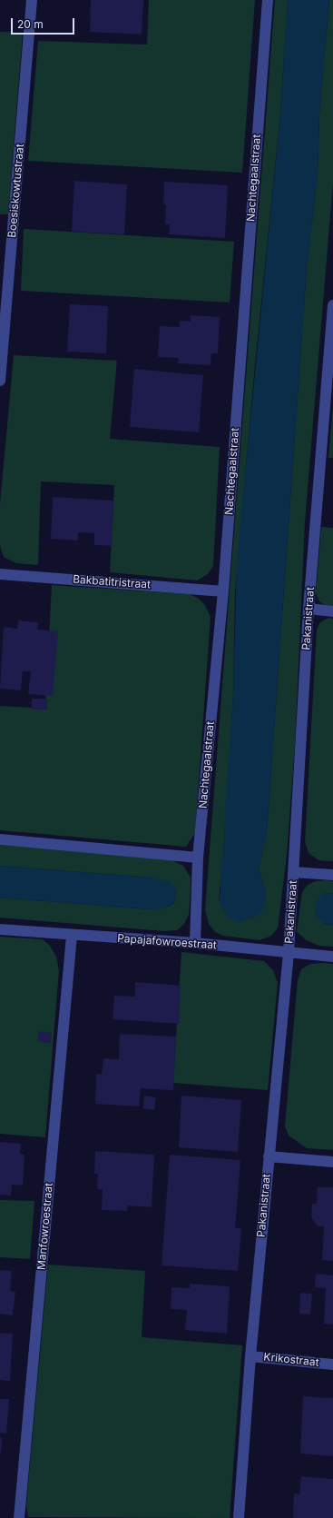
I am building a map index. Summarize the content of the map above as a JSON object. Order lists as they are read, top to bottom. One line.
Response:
{"streets":{"street":["Nachtegaalstraat","Boesiskowtustraat","Bakbatitristraat","Pakanistraat","Papajafowroestraat","Manfowroestraat","Krikostraat"]},"crossings":[["Nachtegaalstraat","Bakbatitristraat"],["Nachtegaalstraat","Papajafowroestraat"],["Pakanistraat","Papajafowroestraat"],["Pakanistraat","Krikostraat"],["Papajafowroestraat","Manfowroestraat"]],"scale_bar":"20 m"}
